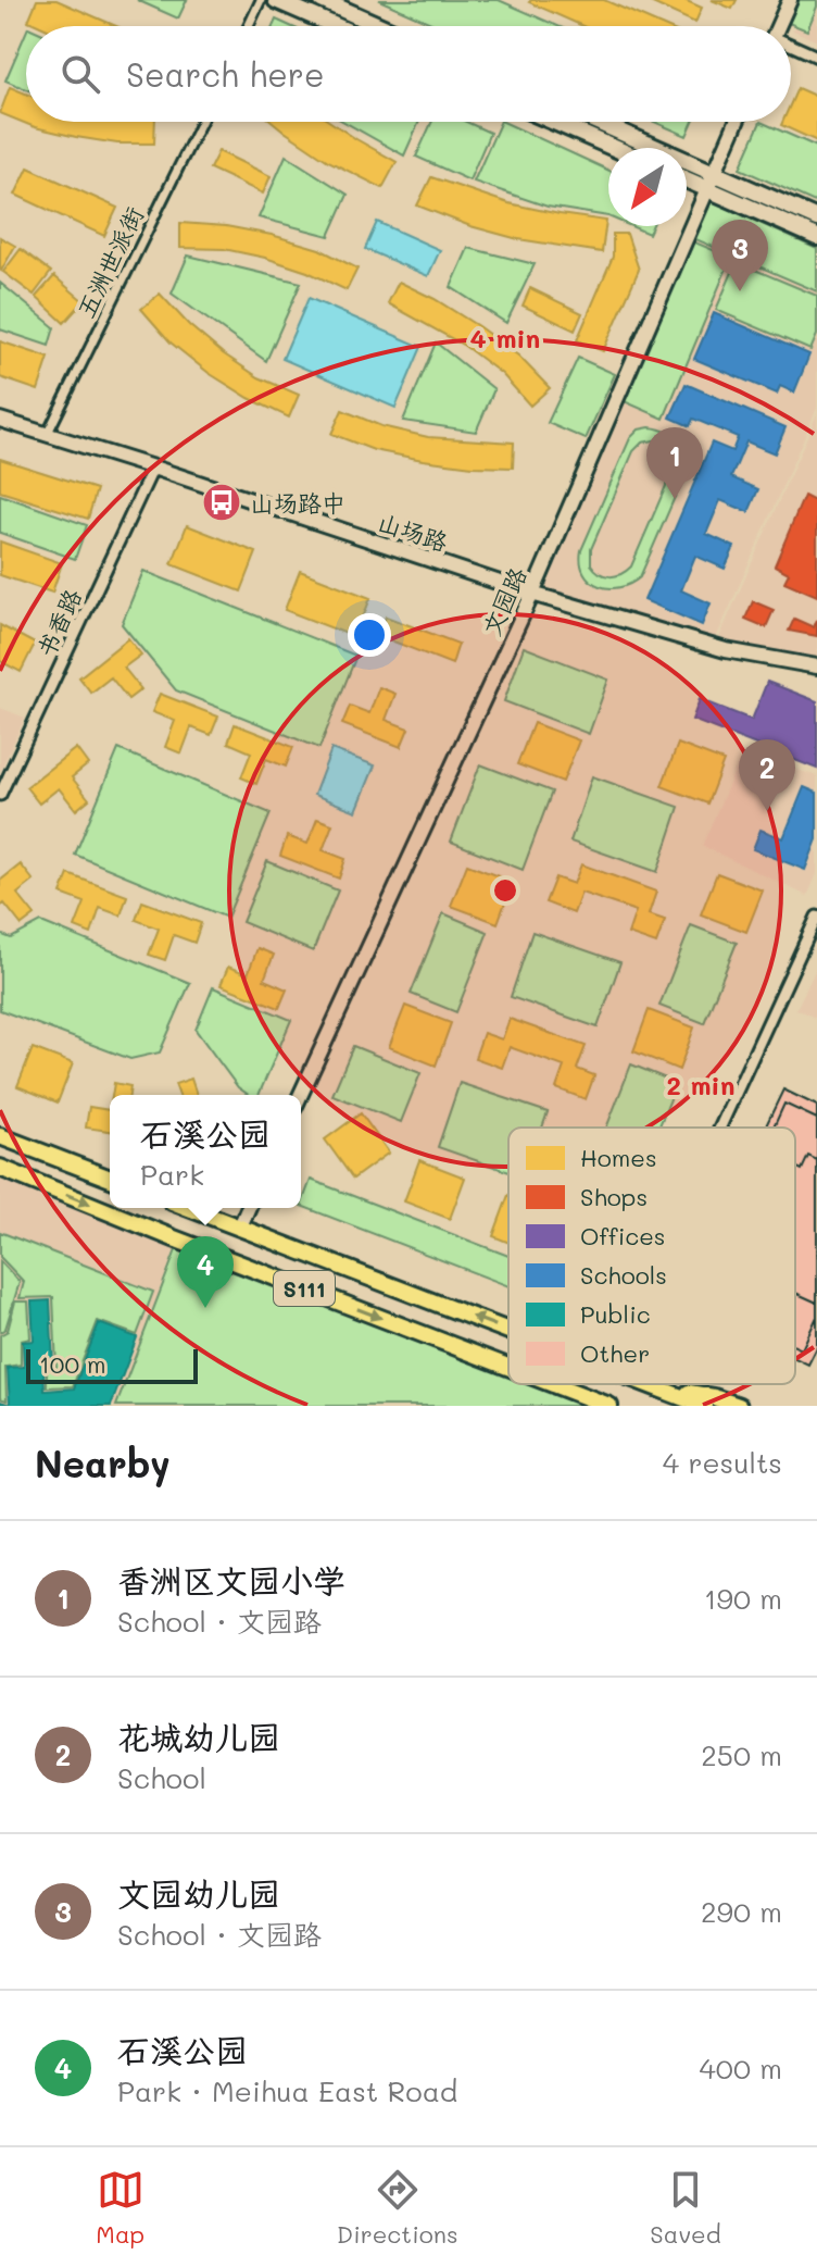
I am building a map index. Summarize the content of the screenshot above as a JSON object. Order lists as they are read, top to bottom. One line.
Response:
{"streets":{"main road":["S111"],"street":["五洲世派街","山场路","文园路","书香路"]},"crossings":[["五洲世派街","山场路"],["山场路","文园路"],["山场路","书香路"]],"places":{"bus stop":["山场路中"]},"legend":["Homes","Shops","Offices","Schools","Public","Other"],"scale_bar":"100 m","north":"bottom left","page":{"search":"Search here","pins":["3","1","2","4"],"popup":["石溪公园","Park"],"scale":"100 m","heading":["Nearby","4 results"],"list":[{"mark":"1","name":"香洲区文园小学","note":"School · 文园路","value":"190 m"},{"mark":"2","name":"花城幼儿园","note":"School","value":"250 m"},{"mark":"3","name":"文园幼儿园","note":"School · 文园路","value":"290 m"},{"mark":"4","name":"石溪公园","note":"Park · Meihua East Road","value":"400 m"}],"nav":["Map","Directions","Saved"]},"rings":["4 min","2 min"]}
